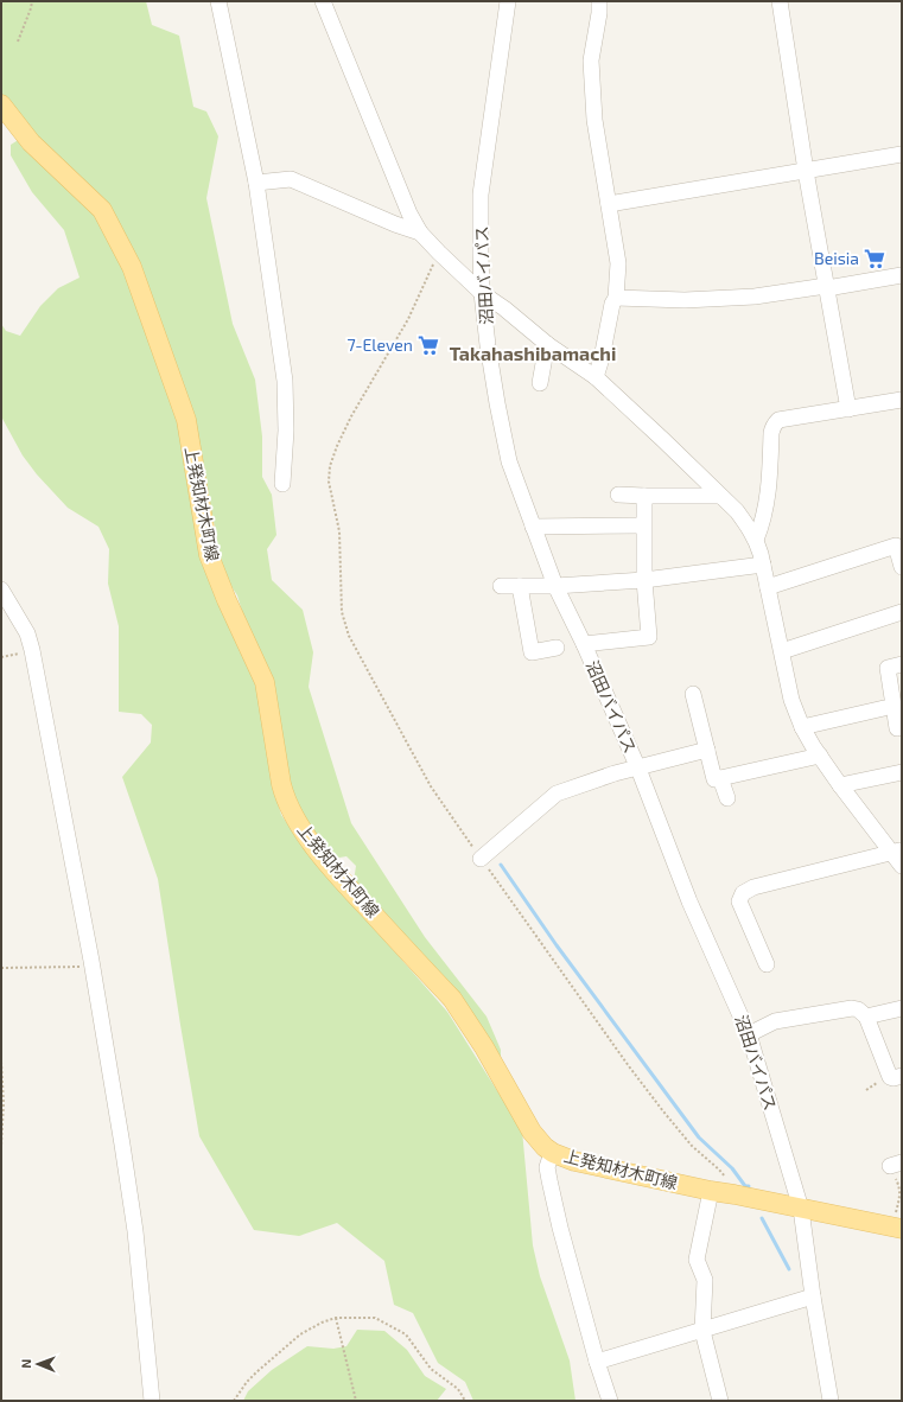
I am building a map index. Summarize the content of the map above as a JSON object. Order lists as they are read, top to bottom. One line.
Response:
{"streets":{"main road":["上発知材木町線"],"street":["沼田バイパス"]},"crossings":[["沼田バイパス","上発知材木町線"]],"districts":["Takahashibamachi"],"places":{"supermarket":["Beisia","7-Eleven"]},"north":"left"}
